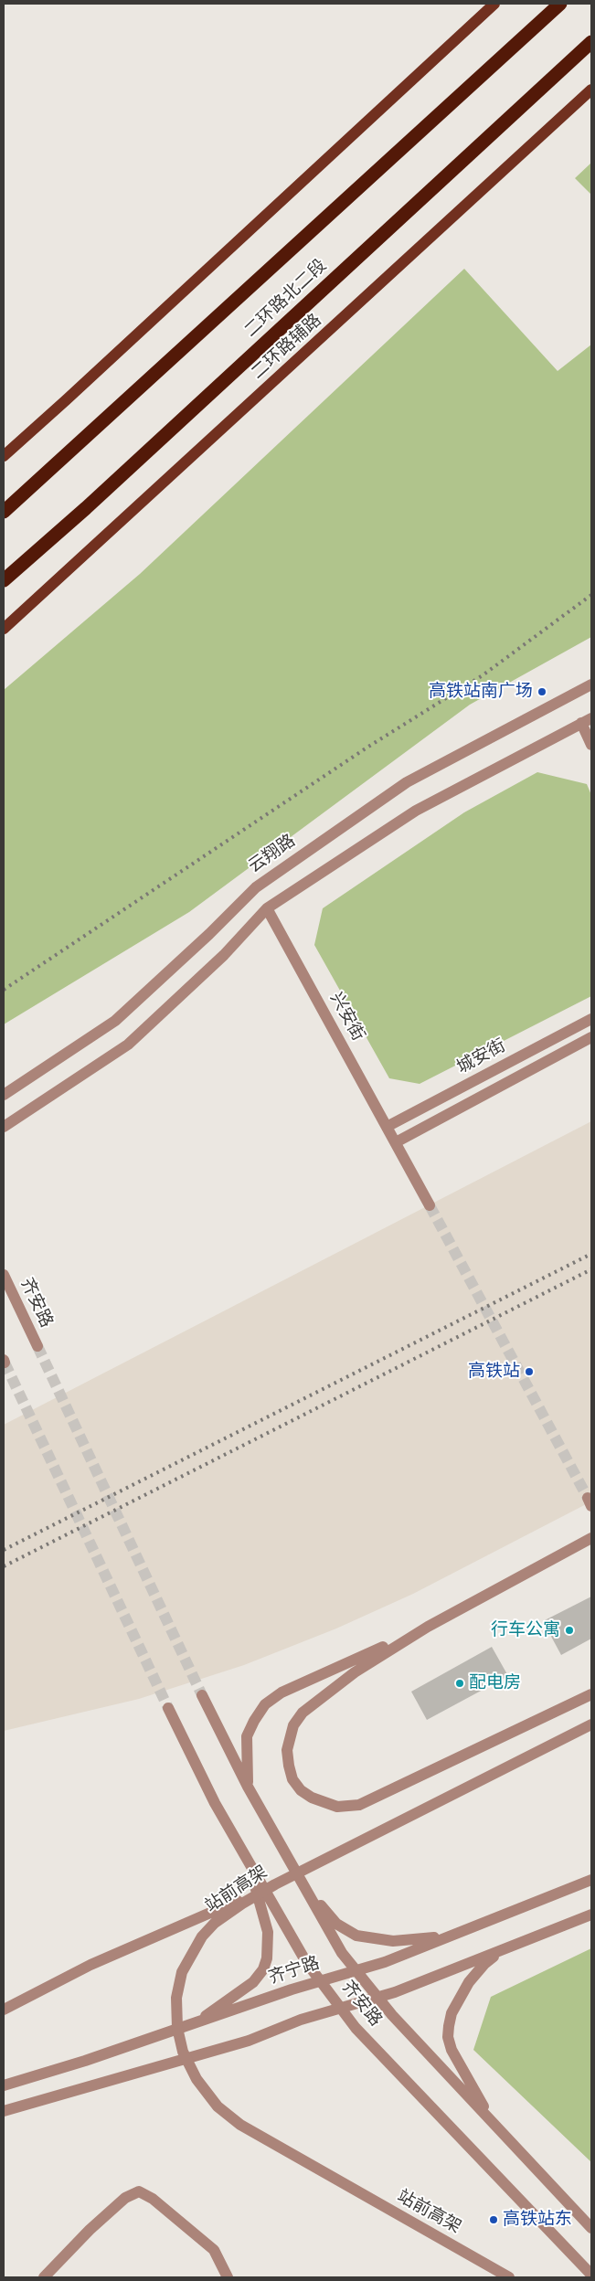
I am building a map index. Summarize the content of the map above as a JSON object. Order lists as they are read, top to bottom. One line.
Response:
{"streets":{"highway":["二环路北二段"],"main road":["二环路辅路"],"street":["云翔路","兴安街","城安街","齐安路","站前高架","齐宁路"]},"crossings":[["兴安街","城安街"],["齐安路","齐宁路"]],"places":["高铁站南广场","高铁站","行车公寓","配电房","高铁站东"]}
